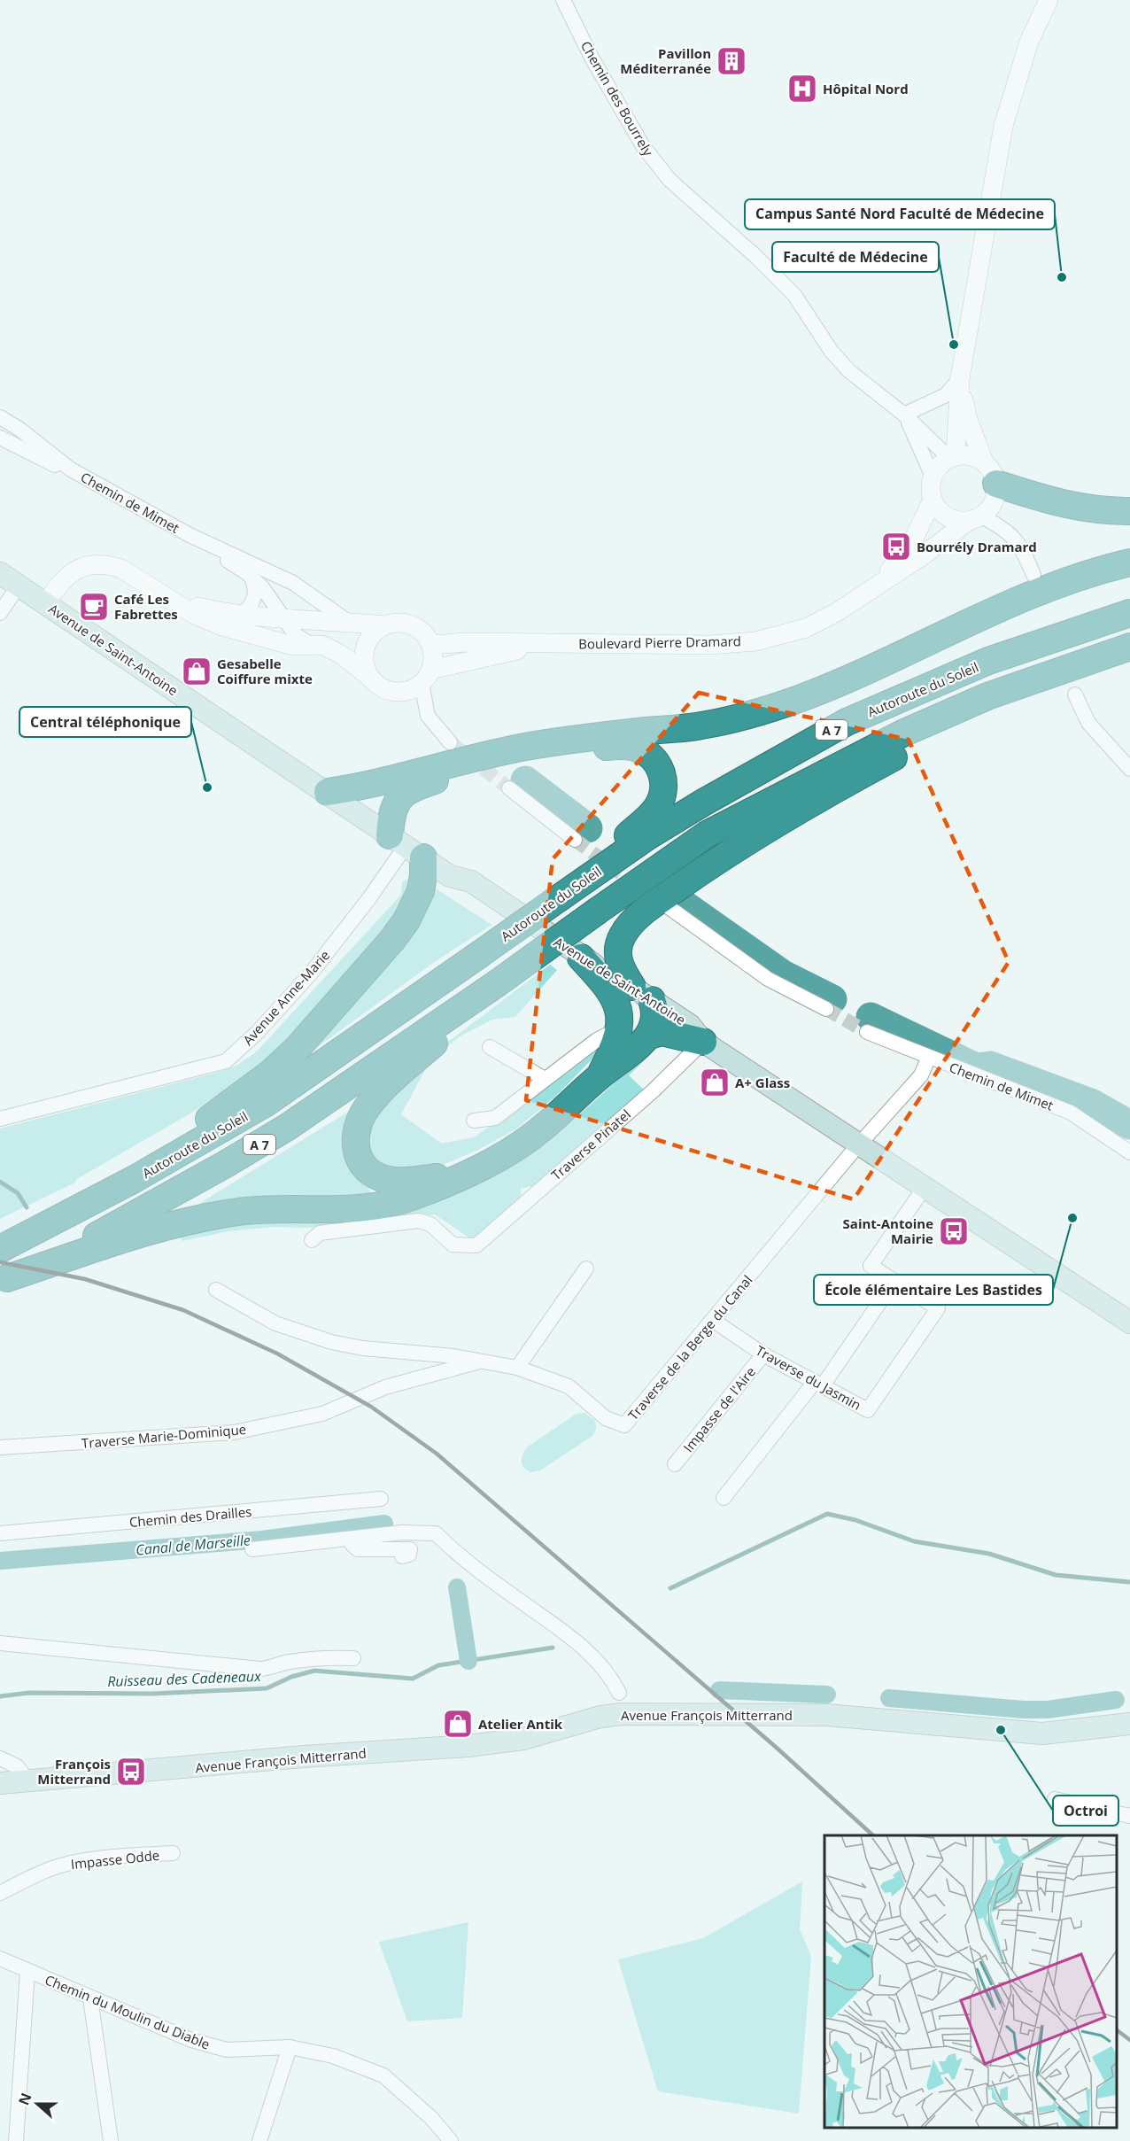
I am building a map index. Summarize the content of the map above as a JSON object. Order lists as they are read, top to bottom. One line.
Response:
{"streets":{"highway":["Autoroute du Soleil","A 7"],"main road":["Avenue de Saint-Antoine","Avenue François Mitterrand"],"street":["Chemin des Bourrely","Chemin de Mimet","Boulevard Pierre Dramard","Avenue Anne-Marie","Traverse Pinatel","Traverse de la Berge du Canal","Traverse du Jasmin","Impasse de l'Aire","Traverse Marie-Dominique","Chemin des Drailles","Impasse Odde","Chemin du Moulin du Diable"]},"crossings":[["Chemin des Bourrely","Boulevard Pierre Dramard"],["Chemin de Mimet","Traverse de la Berge du Canal"],["Avenue de Saint-Antoine","Avenue Anne-Marie"],["Avenue de Saint-Antoine","Traverse Pinatel"],["Avenue de Saint-Antoine","Traverse de la Berge du Canal"],["Avenue de Saint-Antoine","Traverse du Jasmin"],["Traverse de la Berge du Canal","Traverse du Jasmin"],["Traverse de la Berge du Canal","Traverse Marie-Dominique"],["Traverse du Jasmin","Impasse de l'Aire"]],"water":["Canal de Marseille","Ruisseau des Cadeneaux"],"places":{"building":["Pavillon Méditerranée"],"hospital":["Hôpital Nord"],"other":["Campus Santé Nord Faculté de Médecine","Faculté de Médecine","Central téléphonique","École élémentaire Les Bastides","Octroi"],"bus stop":["Bourrély Dramard","Saint-Antoine Mairie","François Mitterrand"],"cafe":["Café Les Fabrettes"],"shop":["Gesabelle Coiffure mixte","A+ Glass","Atelier Antik"]},"north":"left"}
